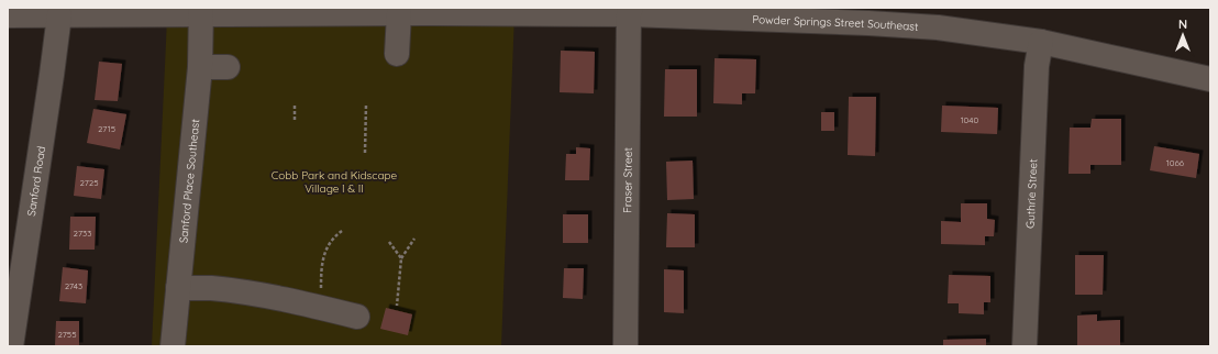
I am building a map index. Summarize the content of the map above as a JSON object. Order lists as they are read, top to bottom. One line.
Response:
{"streets":{"street":["Powder Springs Street Southeast","Sanford Road","Sanford Place Southeast","Fraser Street","Guthrie Street"]},"crossings":[["Powder Springs Street Southeast","Sanford Road"],["Powder Springs Street Southeast","Sanford Place Southeast"],["Powder Springs Street Southeast","Fraser Street"],["Powder Springs Street Southeast","Guthrie Street"]],"parks":["Cobb Park and Kidscape Village I & II"],"house_numbers":["1040","2715","1066","2725","2733","2743","2755"],"north":"top"}
